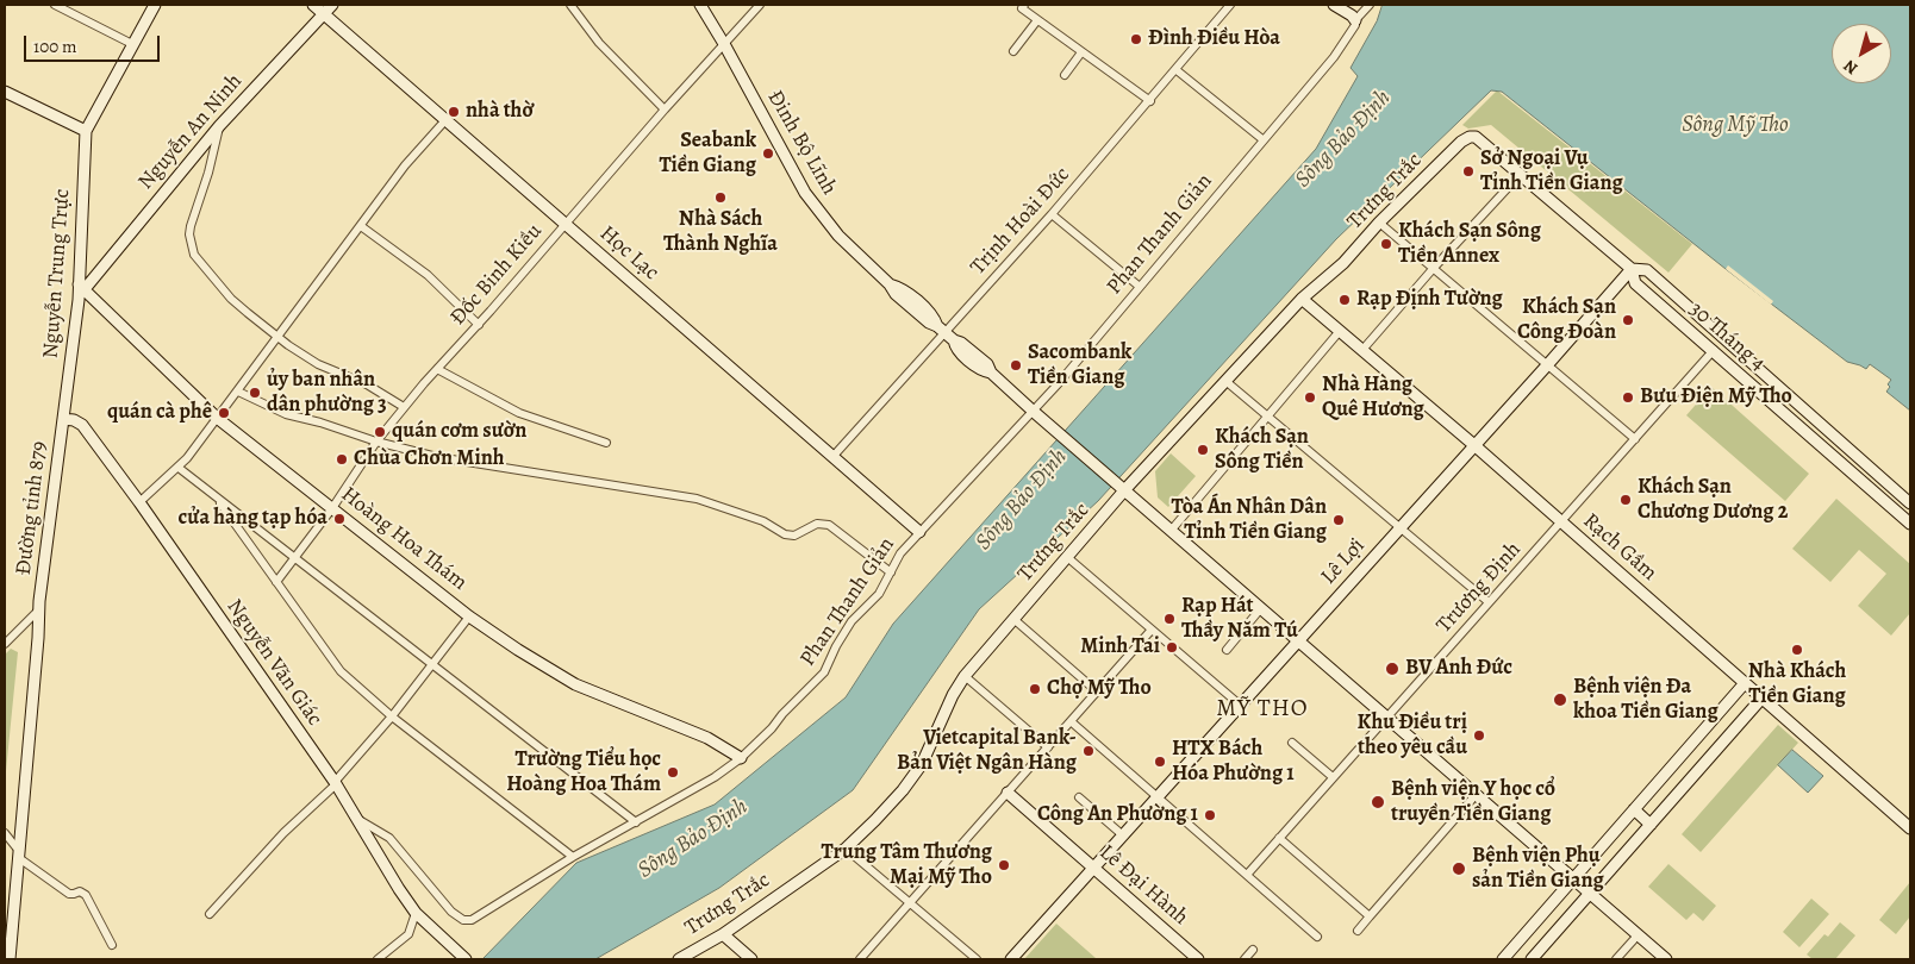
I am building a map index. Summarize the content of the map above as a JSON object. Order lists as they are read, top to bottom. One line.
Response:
{"streets":{"main road":["Nguyễn An Ninh","Đinh Bộ Lĩnh","Trưng Trắc","Học Lạc","Nguyễn Trung Trực","30 Tháng 4","Đường tỉnh 879","Hoàng Hoa Thám","Rạch Gầm","Lê Lợi","Nguyễn Văn Giác","Lê Đại Hành"],"street":["Trịnh Hoài Đức","Phan Thanh Giản","Đốc Binh Kiều","Trương Định"]},"crossings":[["Nguyễn An Ninh","Học Lạc"],["Nguyễn An Ninh","Nguyễn Trung Trực"],["Nguyễn An Ninh","Hoàng Hoa Thám"],["Đinh Bộ Lĩnh","Trưng Trắc"],["Đinh Bộ Lĩnh","Trịnh Hoài Đức"],["Đinh Bộ Lĩnh","Phan Thanh Giản"],["Đinh Bộ Lĩnh","Đốc Binh Kiều"],["Đinh Bộ Lĩnh","Lê Lợi"],["Đinh Bộ Lĩnh","Trương Định"],["Trưng Trắc","30 Tháng 4"],["Trưng Trắc","Rạch Gầm"],["Trịnh Hoài Đức","Học Lạc"],["Phan Thanh Giản","Học Lạc"],["Phan Thanh Giản","Hoàng Hoa Thám"],["Phan Thanh Giản","Nguyễn Văn Giác"],["Học Lạc","Đốc Binh Kiều"],["Nguyễn Trung Trực","Đường tỉnh 879"],["Nguyễn Trung Trực","Hoàng Hoa Thám"],["Nguyễn Trung Trực","Nguyễn Văn Giác"],["Đốc Binh Kiều","Hoàng Hoa Thám"],["30 Tháng 4","Lê Lợi"],["30 Tháng 4","Trương Định"],["Đường tỉnh 879","Nguyễn Văn Giác"],["Rạch Gầm","Lê Lợi"],["Rạch Gầm","Trương Định"],["Lê Lợi","Lê Đại Hành"]],"districts":["MỸ THO"],"water":["Sông Mỹ Tho","Sông Bảo Định"],"places":["Đình Điều Hòa","nhà thờ","Seabank Tiền Giang","Sở Ngoại Vụ Tỉnh Tiền Giang","Nhà Sách Thành Nghĩa","Khách Sạn Sông Tiền Annex","Rạp Định Tường","Khách Sạn Công Đoàn","Sacombank Tiền Giang","ủy ban nhân dân phường 3","Nhà Hàng Quê Hương","Bưu Điện Mỹ Tho","quán cà phê","quán cơm sườn","Khách Sạn Sông Tiền","Chùa Chơn Minh","Khách Sạn Chương Dương 2","cửa hàng tạp hóa","Tòa Án Nhân Dân Tỉnh Tiền Giang","Rạp Hát Thầy Năm Tú","Minh Tai","Nhà Khách Tiền Giang","BV Anh Đức","Chợ Mỹ Tho","Bệnh viện Đa khoa Tiền Giang","Khu Điều trị theo yêu cầu","Vietcapital Bank- Bản Việt Ngân Hàng","HTX Bách Hóa Phường 1","Trường Tiểu học Hoàng Hoa Thám","Bệnh viện Y học cổ truyền Tiền Giang","Công An Phường 1","Trung Tâm Thương Mại Mỹ Tho","Bệnh viện Phụ sản Tiền Giang"],"scale_bar":"100 m","north":"bottom left"}
